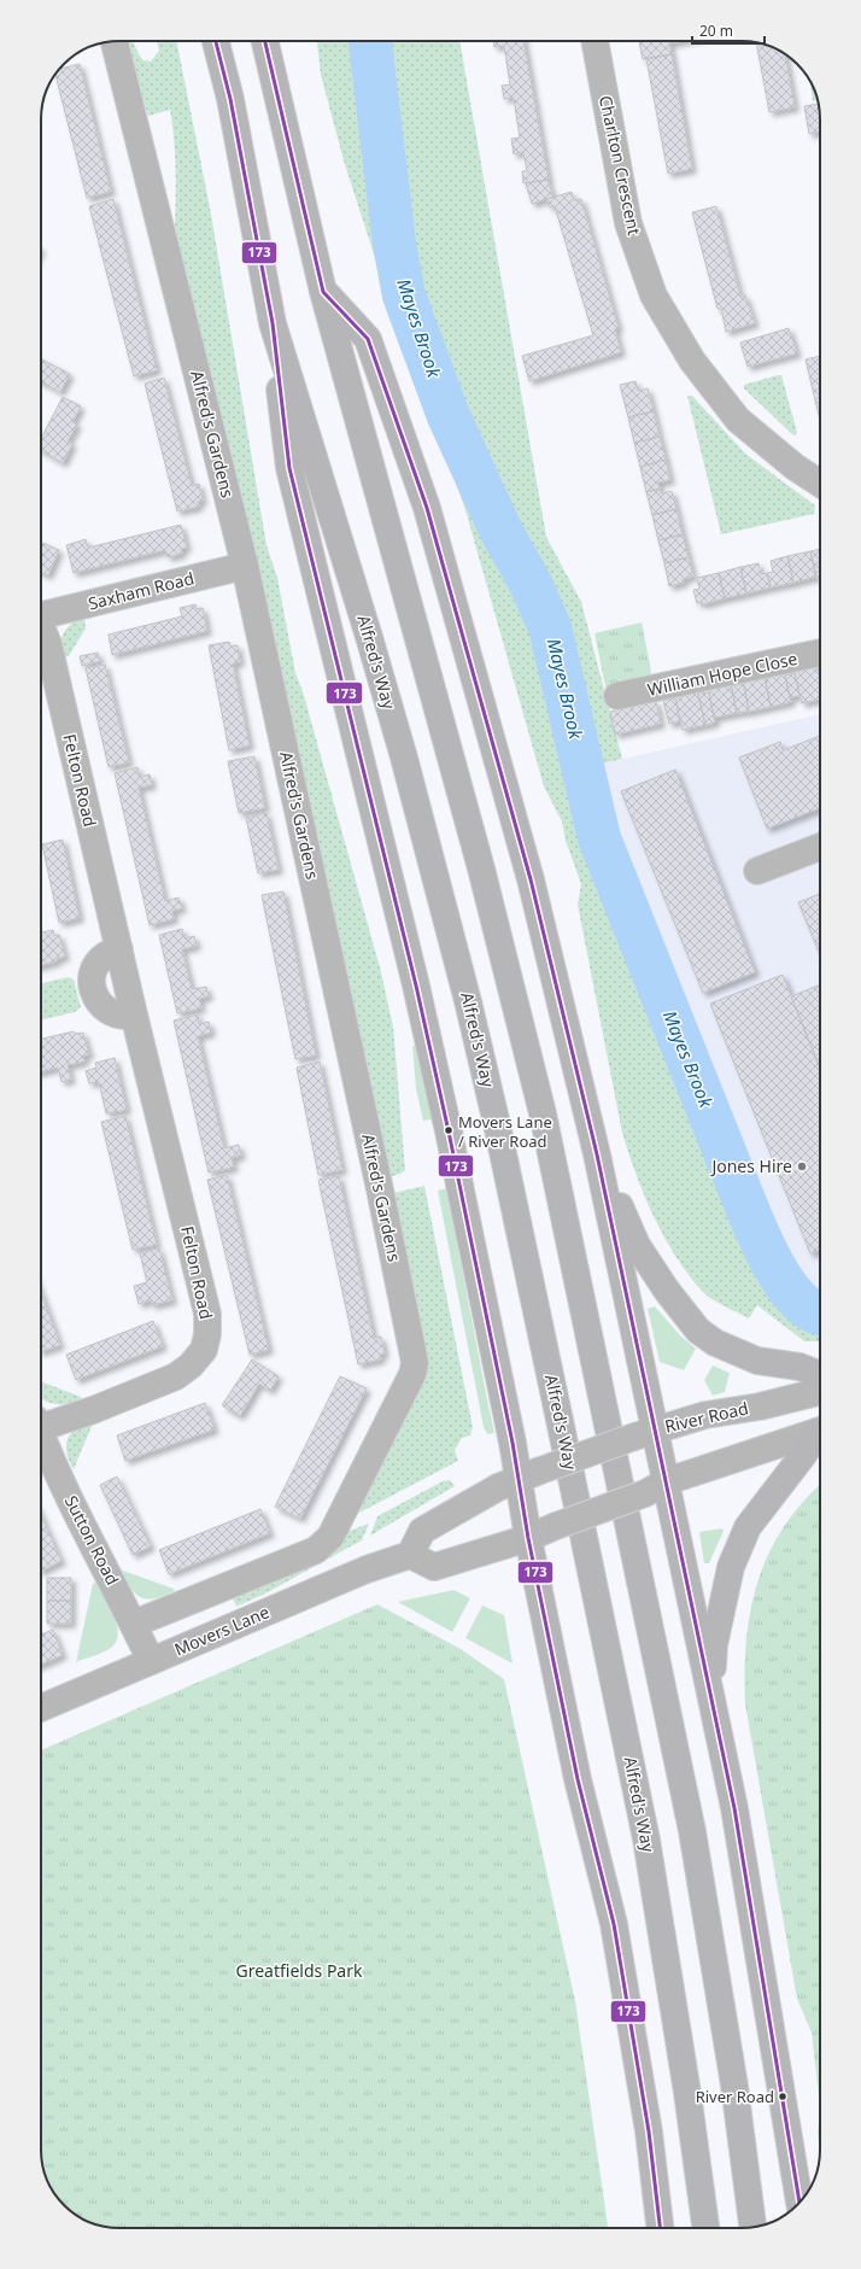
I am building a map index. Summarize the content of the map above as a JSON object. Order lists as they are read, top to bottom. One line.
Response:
{"streets":{"highway":["Alfred's Way"],"street":["Charlton Crescent","Alfred's Gardens","Saxham Road","William Hope Close","Felton Road","River Road","Sutton Road","Movers Lane"]},"crossings":[["Alfred's Gardens","Saxham Road"],["Alfred's Gardens","Sutton Road"],["Sutton Road","Movers Lane"]],"water":["Mayes Brook"],"parks":["Greatfields Park"],"places":["Movers Lane / River Road","Jones Hire","River Road"],"lines":["transit line 173"],"scale_bar":"20 m"}
